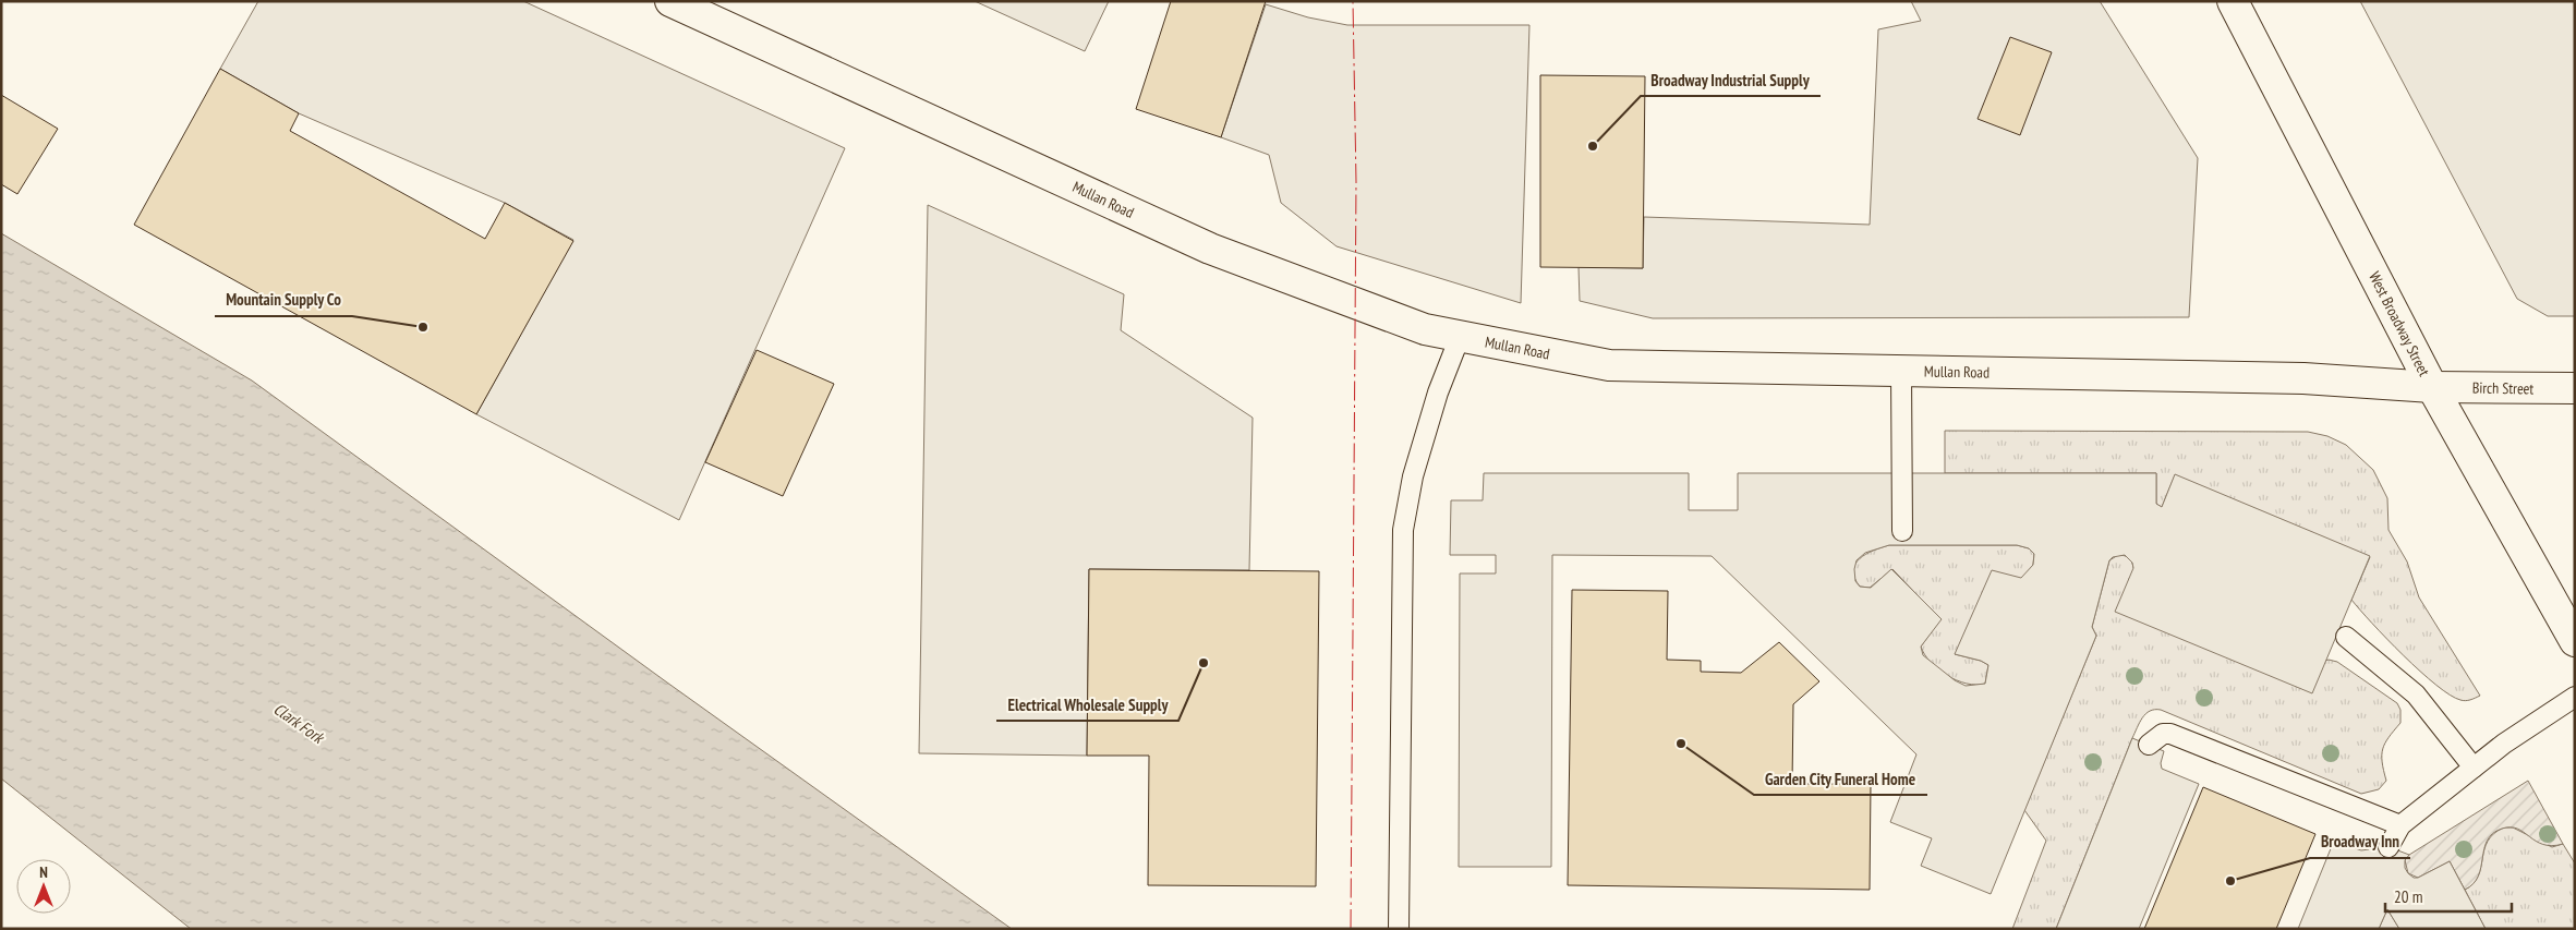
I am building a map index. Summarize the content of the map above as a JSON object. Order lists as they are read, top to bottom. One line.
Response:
{"streets":{"main road":["Mullan Road","West Broadway Street","Birch Street"]},"crossings":[["Mullan Road","West Broadway Street"],["Mullan Road","Birch Street"],["West Broadway Street","Birch Street"]],"water":["Clark Fork"],"places":["Broadway Industrial Supply","Mountain Supply Co","Electrical Wholesale Supply","Garden City Funeral Home","Broadway Inn"],"scale_bar":"20 m","north":"top"}
